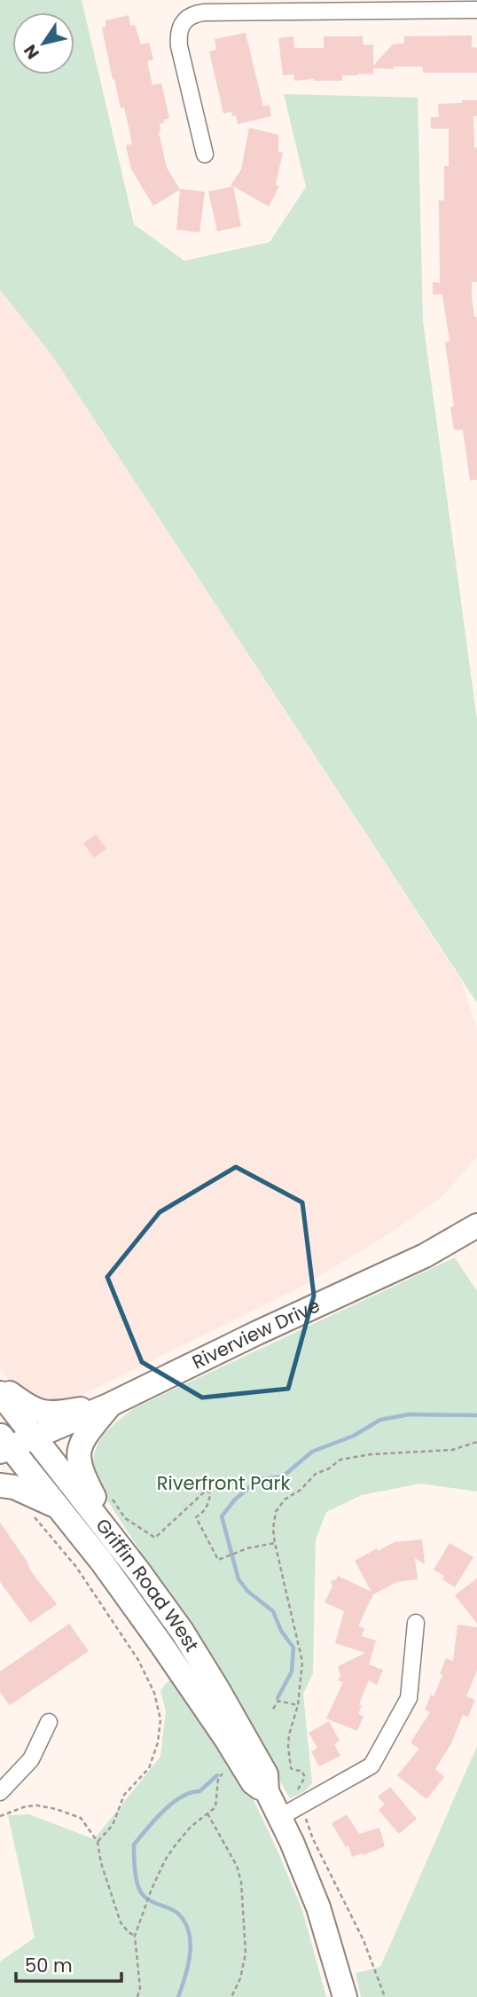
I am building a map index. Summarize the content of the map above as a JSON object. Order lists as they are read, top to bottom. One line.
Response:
{"streets":{"main road":["Riverview Drive","Griffin Road West"]},"crossings":[["Riverview Drive","Griffin Road West"]],"parks":["Riverfront Park"],"scale_bar":"50 m","north":"bottom left"}
